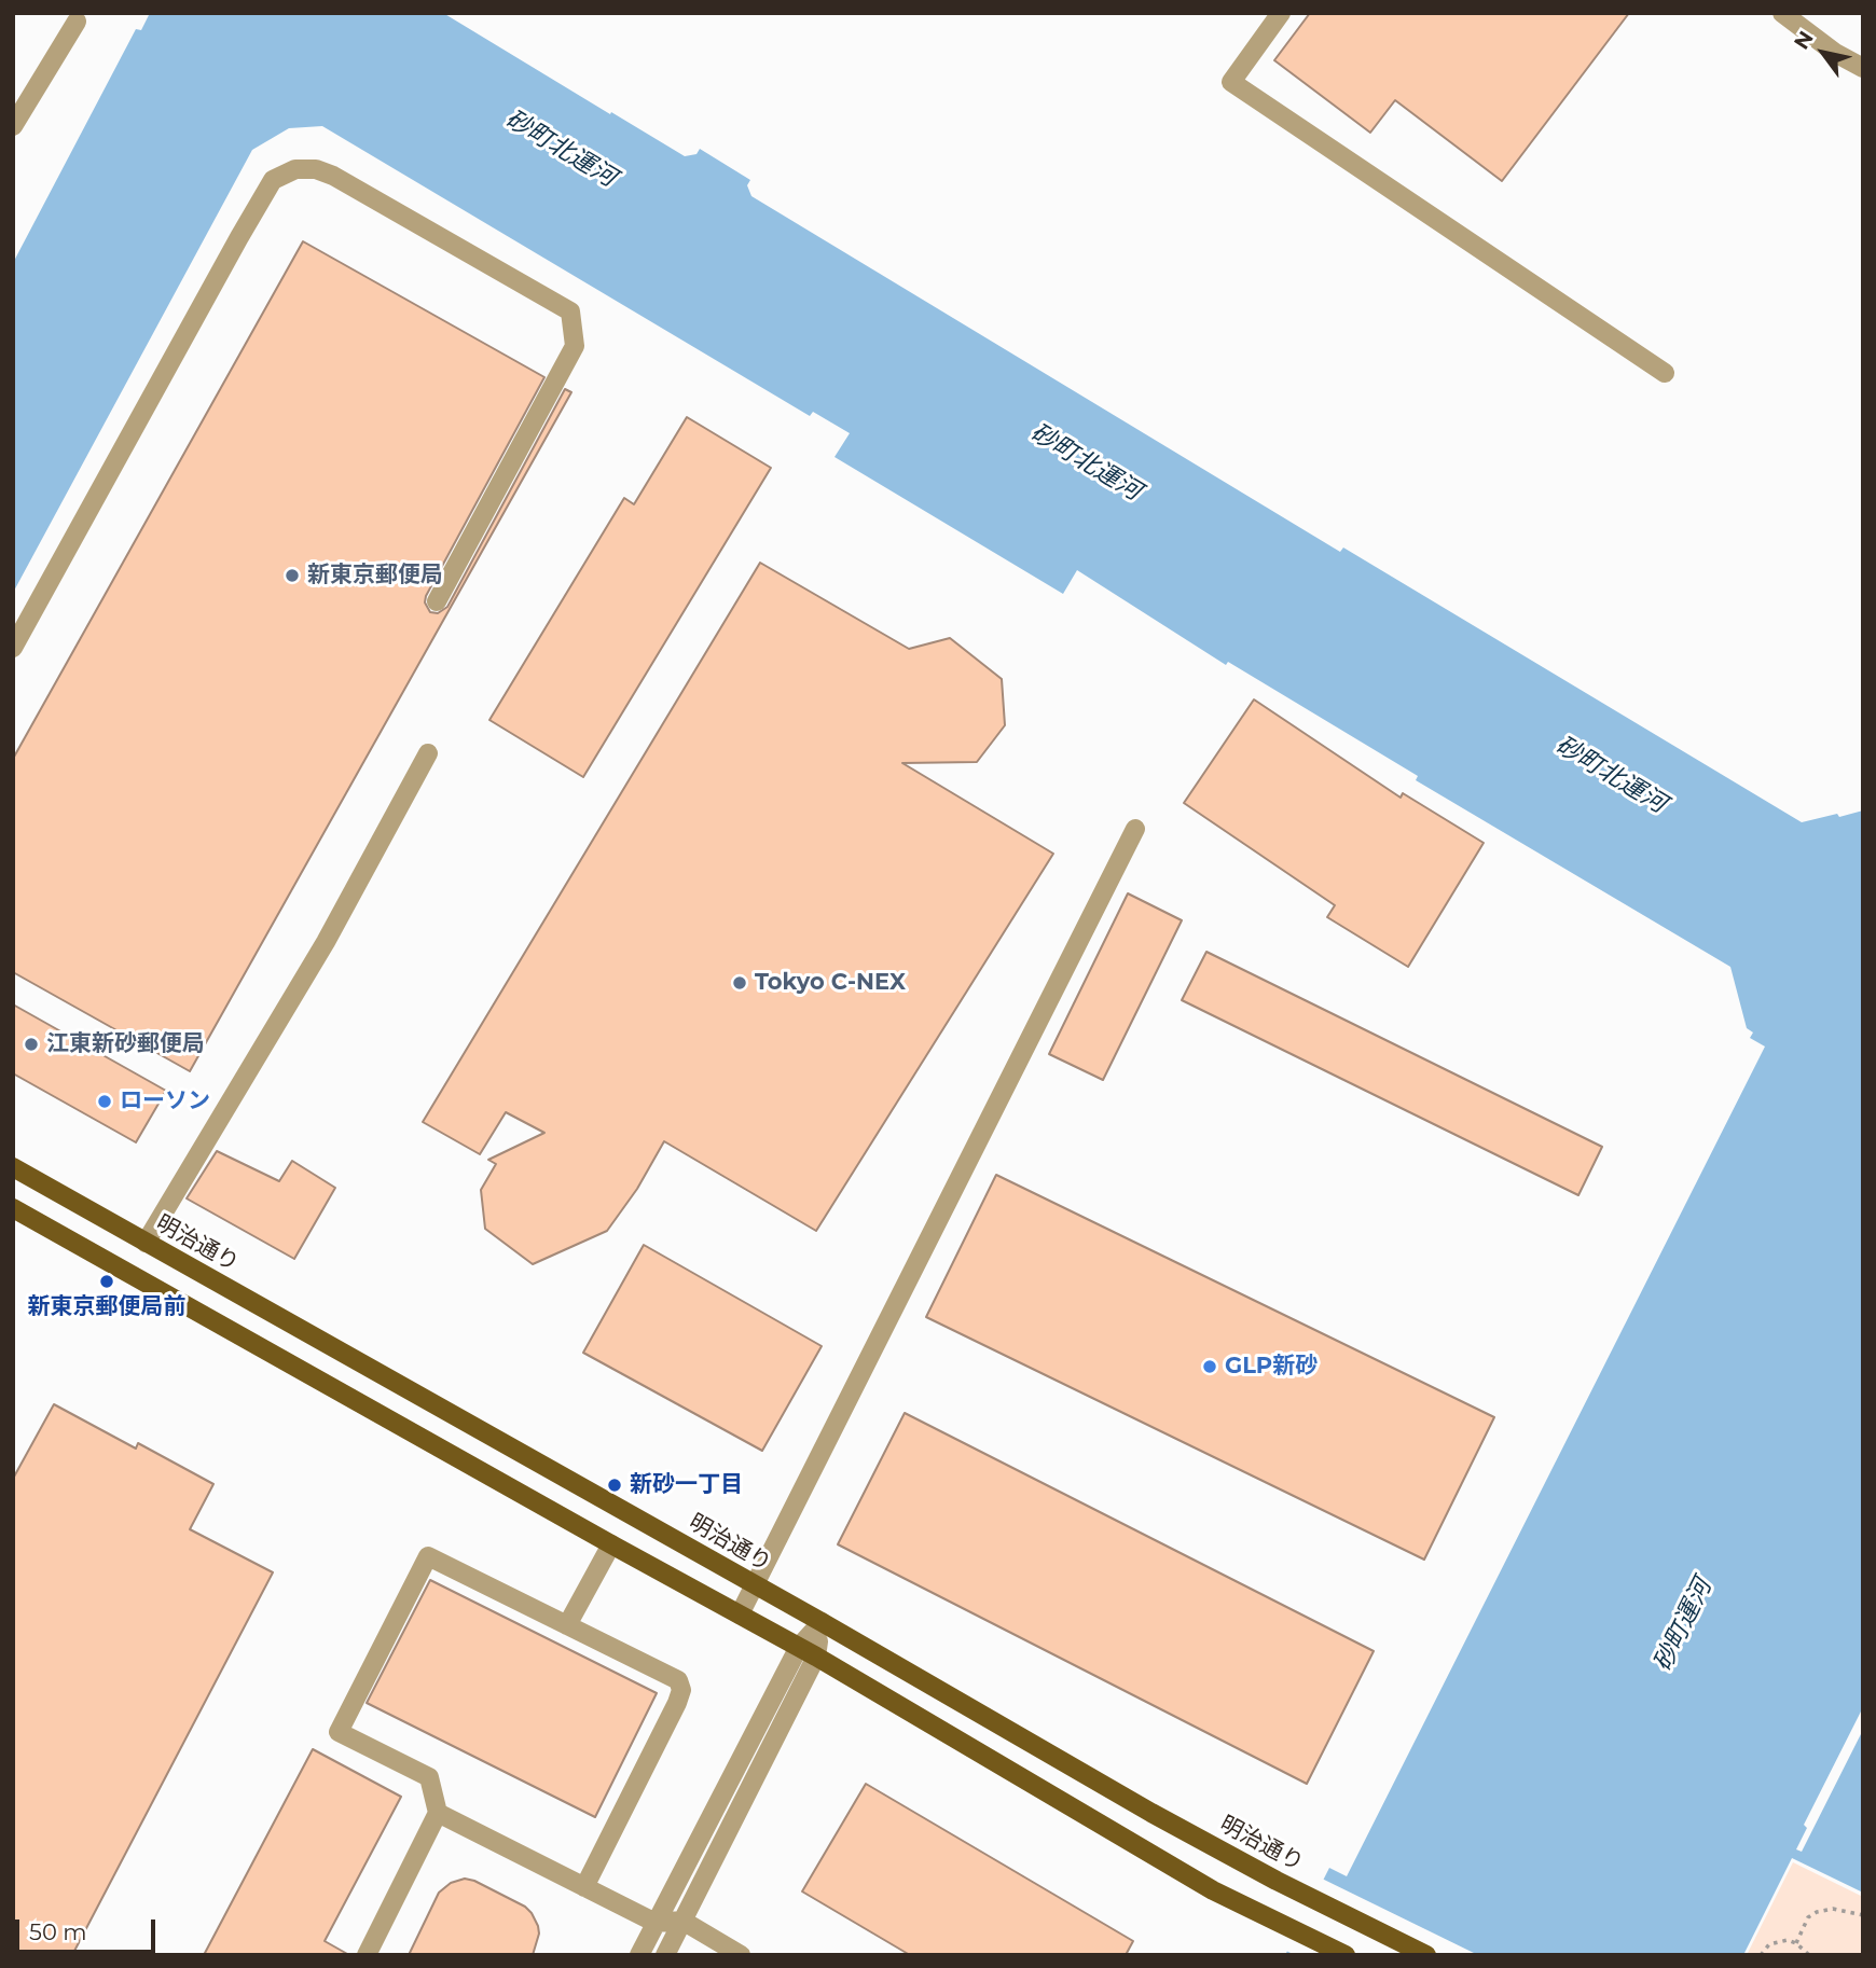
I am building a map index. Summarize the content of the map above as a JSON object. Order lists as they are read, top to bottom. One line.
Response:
{"streets":{"main road":["明治通り"]},"water":["砂町北運河","砂町運河"],"places":["新東京郵便局","Tokyo C-NEX","江東新砂郵便局","ローソン","新東京郵便局前","GLP新砂","新砂一丁目"],"scale_bar":"50 m","north":"top left"}
